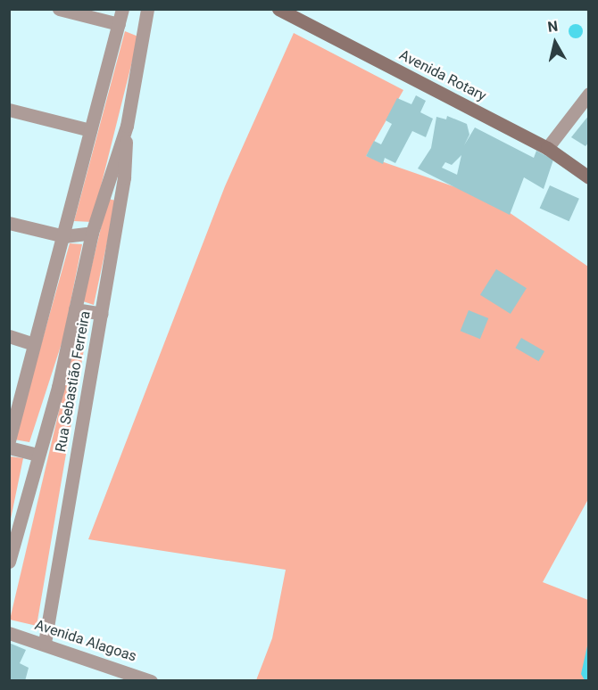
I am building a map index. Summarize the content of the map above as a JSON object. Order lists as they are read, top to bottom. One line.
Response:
{"streets":{"main road":["Avenida Rotary"],"street":["Rua Sebastião Ferreira","Avenida Alagoas"]},"crossings":[["Rua Sebastião Ferreira","Avenida Alagoas"]],"north":"top"}
